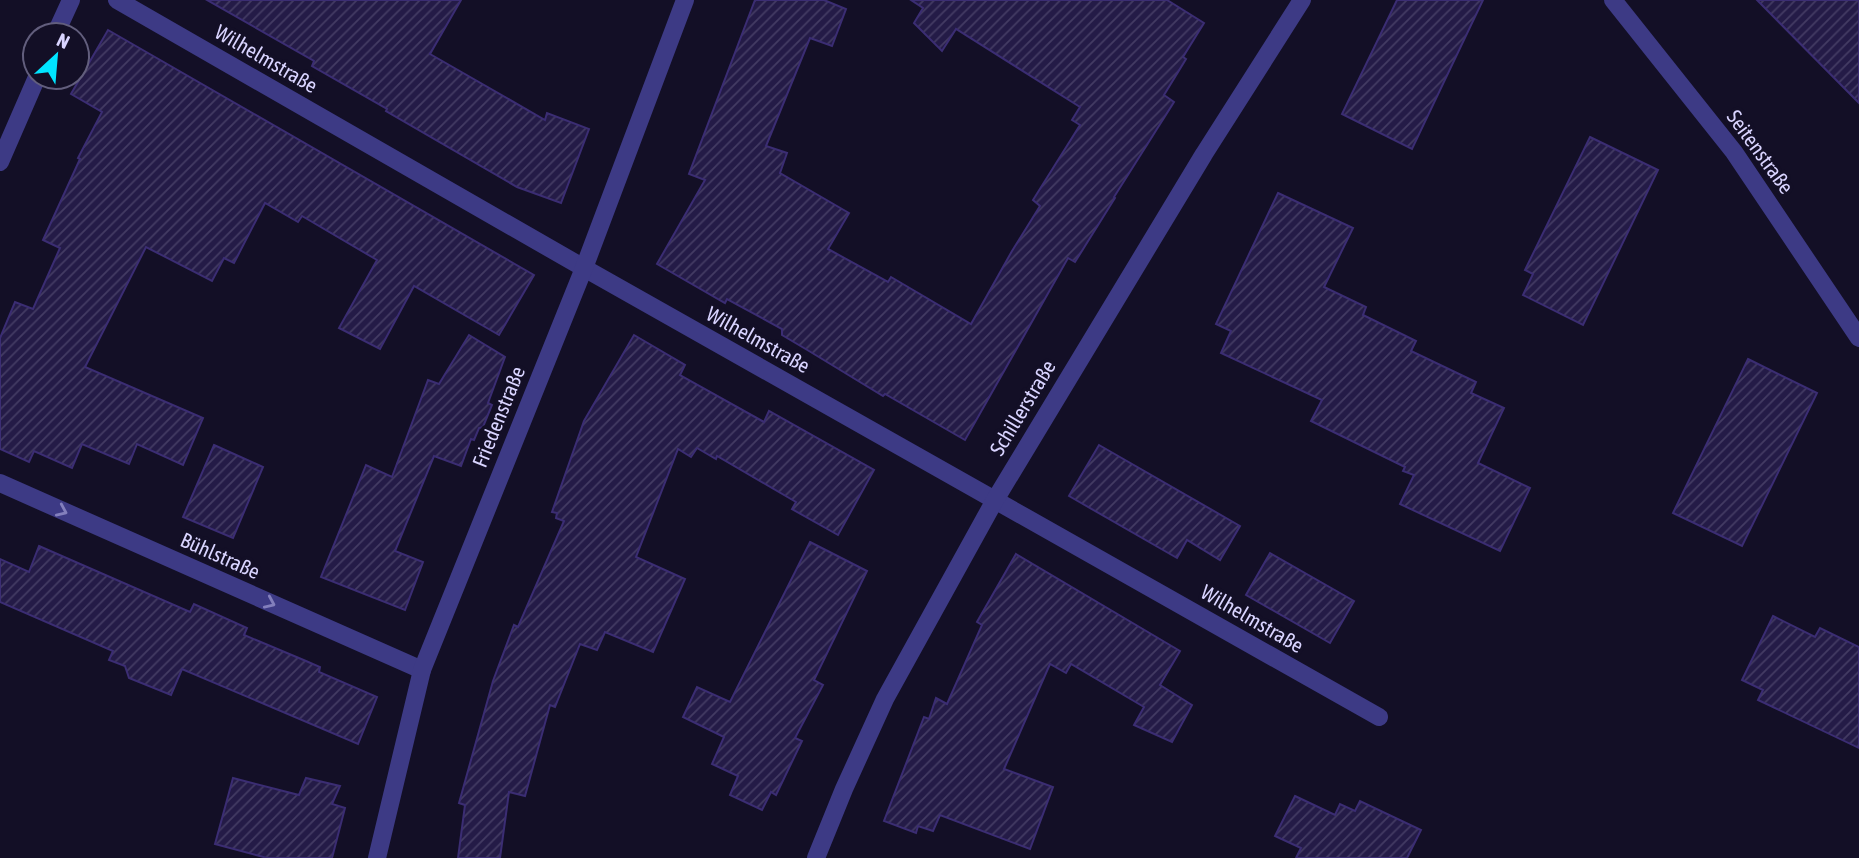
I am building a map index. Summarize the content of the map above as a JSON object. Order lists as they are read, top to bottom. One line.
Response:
{"streets":{"street":["Wilhelmstraße","Seitenstraße","Schillerstraße","Friedenstraße","Bühlstraße"]},"crossings":[["Wilhelmstraße","Schillerstraße"],["Wilhelmstraße","Friedenstraße"],["Friedenstraße","Bühlstraße"]],"one_way":["Bühlstraße"],"north":"top right"}
